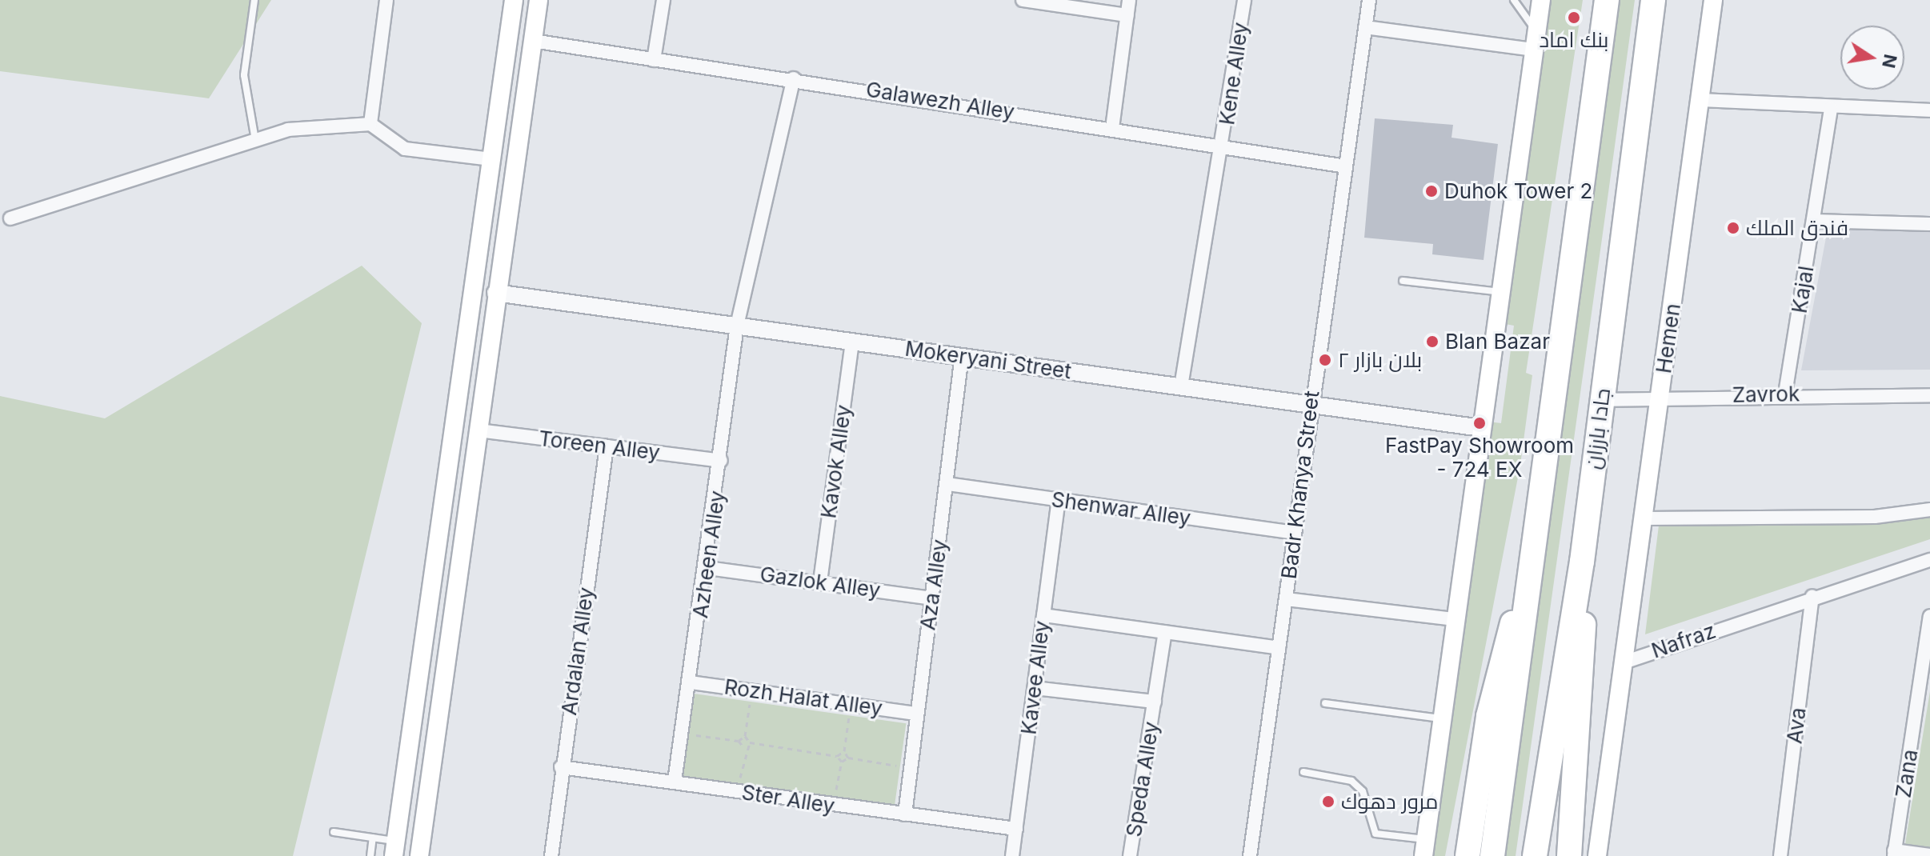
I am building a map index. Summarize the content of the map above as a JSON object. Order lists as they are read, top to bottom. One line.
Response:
{"streets":{"highway":["جادا بارزان"],"main road":["Hemen","Nafraz"],"street":["Kene Alley","Galawezh Alley","Kajal","Mokeryani Street","Zavrok","Toreen Alley","Kavok Alley","Badr Khanya Street","Shenwar Alley","Azheen Alley","Gazlok Alley","Aza Alley","Ardalan Alley","Kavee Alley","Rozh Halat Alley","Ava","Zana","Speda Alley","Ster Alley"]},"crossings":[["Kene Alley","Galawezh Alley"],["Kene Alley","Mokeryani Street"],["Galawezh Alley","Badr Khanya Street"],["Galawezh Alley","Azheen Alley"],["Kajal","Zavrok"],["Hemen","Zavrok"],["Hemen","Nafraz"],["Mokeryani Street","Kavok Alley"],["Mokeryani Street","Badr Khanya Street"],["Mokeryani Street","Azheen Alley"],["Mokeryani Street","Aza Alley"],["Zavrok","جادا بارزان"],["Toreen Alley","Azheen Alley"],["Toreen Alley","Ardalan Alley"],["Kavok Alley","Gazlok Alley"],["Badr Khanya Street","Shenwar Alley"],["Shenwar Alley","Aza Alley"],["Shenwar Alley","Kavee Alley"],["Azheen Alley","Gazlok Alley"],["Azheen Alley","Rozh Halat Alley"],["Azheen Alley","Ster Alley"],["Gazlok Alley","Aza Alley"],["Aza Alley","Rozh Halat Alley"],["Aza Alley","Ster Alley"],["Nafraz","Ava"],["Ardalan Alley","Ster Alley"],["Kavee Alley","Speda Alley"],["Kavee Alley","Ster Alley"]],"places":["بنك اماد","Duhok Tower 2","فندق الملك","Blan Bazar","بلان بازار ٢","FastPay Showroom - 724 EX","مرور دهوك"],"north":"right"}
